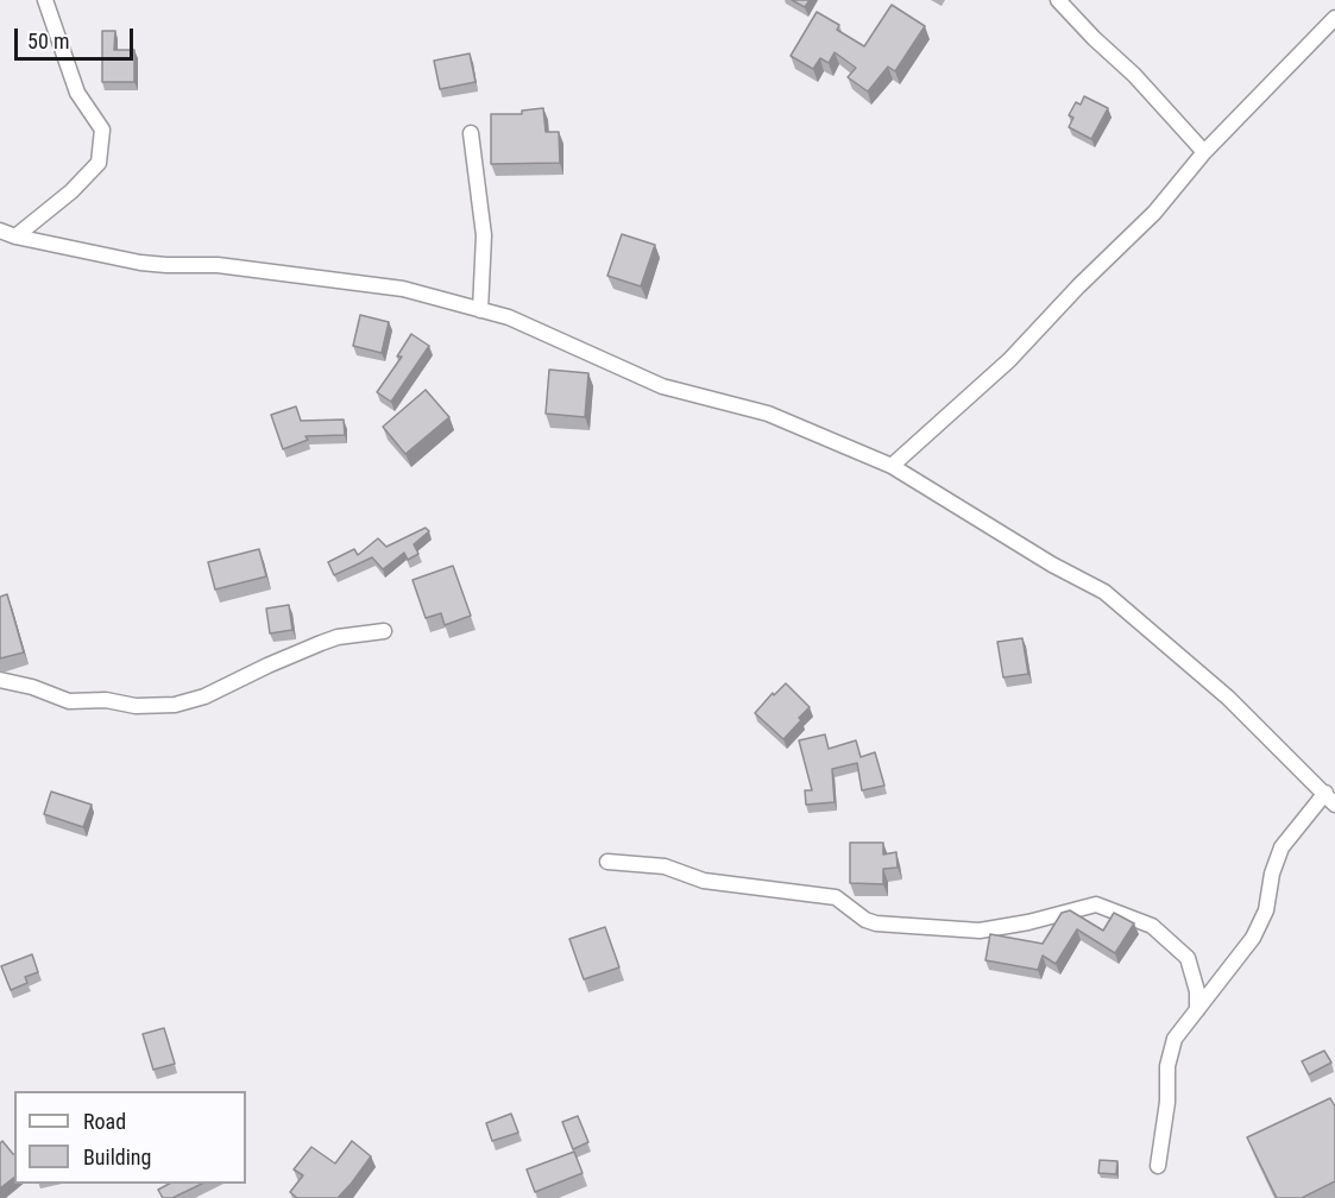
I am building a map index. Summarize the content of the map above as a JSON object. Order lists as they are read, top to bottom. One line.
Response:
{"legend":["Road","Building"],"scale_bar":"50 m"}
